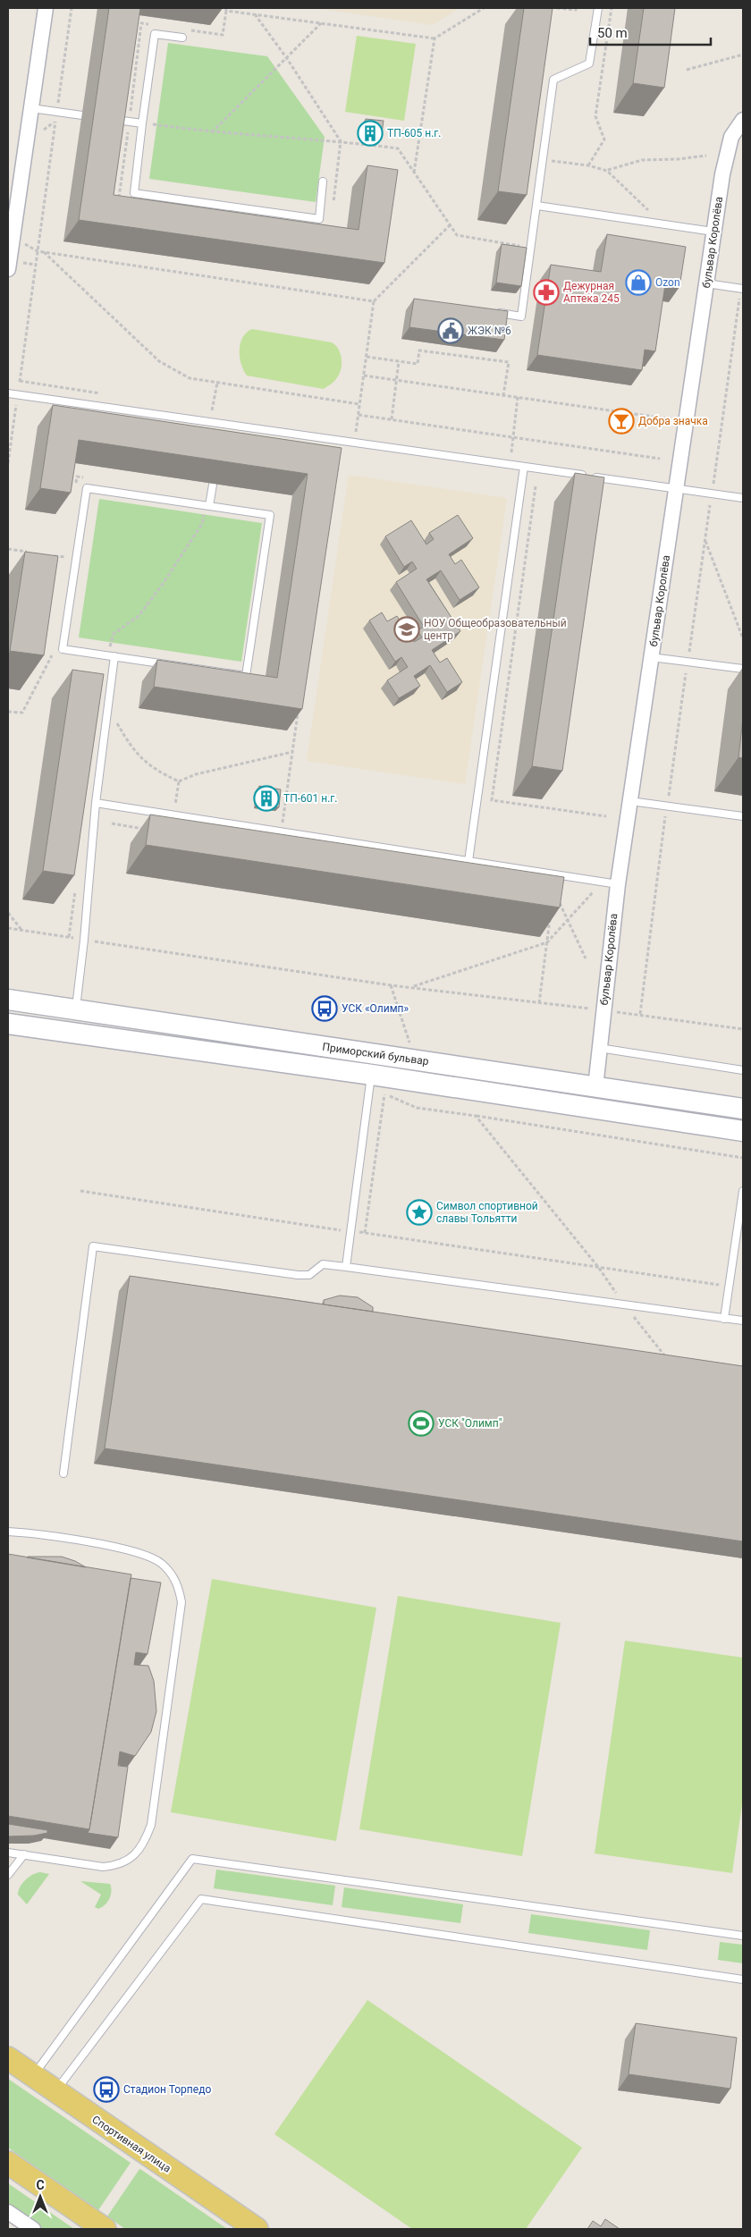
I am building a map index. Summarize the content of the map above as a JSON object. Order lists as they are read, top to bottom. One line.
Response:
{"streets":{"main road":["Приморский бульвар","Спортивная улица"],"street":["бульвар Королёва"]},"crossings":[["бульвар Королёва","Приморский бульвар"]],"places":{"building":["ТП-605 н.г.","ТП-601 н.г."],"shop":["Ozon"],"pharmacy":["Дежурная Аптека 245"],"public building":["ЖЭК №6"],"bar":["Добра значка"],"school or university":["НОУ Общеобразовательный центр"],"bus stop":["УСК «Олимп»","Стадион Торпедо"],"place":["Символ спортивной славы Тольятти"],"sports":["УСК \"Олимп\""]},"scale_bar":"50 m","north":"top"}
